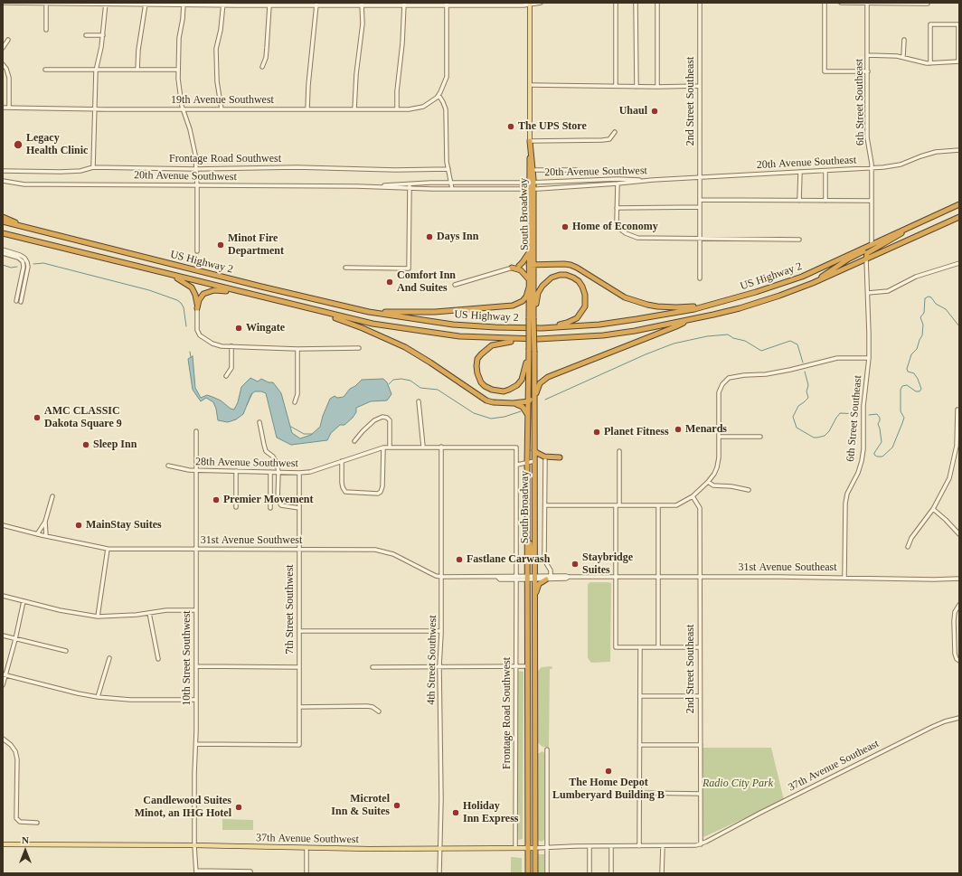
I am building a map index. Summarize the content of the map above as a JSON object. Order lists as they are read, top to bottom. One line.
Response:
{"streets":{"highway":["South Broadway","US Highway 2"],"main road":["37th Avenue Southwest"],"street":["19th Avenue Southwest","2nd Street Southeast","6th Street Southeast","Frontage Road Southwest","20th Avenue Southeast","20th Avenue Southwest","28th Avenue Southwest","31st Avenue Southwest","31st Avenue Southeast","7th Street Southwest","10th Street Southwest","4th Street Southwest","37th Avenue Southeast"]},"crossings":[["2nd Street Southeast","20th Avenue Southeast"],["2nd Street Southeast","31st Avenue Southeast"],["2nd Street Southeast","37th Avenue Southeast"],["6th Street Southeast","20th Avenue Southeast"],["6th Street Southeast","US Highway 2"],["6th Street Southeast","31st Avenue Southeast"],["Frontage Road Southwest","28th Avenue Southwest"],["Frontage Road Southwest","31st Avenue Southwest"],["Frontage Road Southwest","37th Avenue Southwest"],["20th Avenue Southeast","20th Avenue Southwest"],["20th Avenue Southwest","South Broadway"],["South Broadway","31st Avenue Southwest"],["South Broadway","37th Avenue Southwest"],["28th Avenue Southwest","7th Street Southwest"],["28th Avenue Southwest","10th Street Southwest"],["28th Avenue Southwest","4th Street Southwest"],["31st Avenue Southwest","31st Avenue Southeast"],["31st Avenue Southwest","7th Street Southwest"],["31st Avenue Southwest","10th Street Southwest"],["31st Avenue Southwest","4th Street Southwest"],["7th Street Southwest","10th Street Southwest"],["10th Street Southwest","37th Avenue Southwest"],["4th Street Southwest","37th Avenue Southwest"],["37th Avenue Southeast","37th Avenue Southwest"]],"parks":["Radio City Park"],"places":["Uhaul","The UPS Store","Legacy Health Clinic","Home of Economy","Days Inn","Minot Fire Department","Comfort Inn And Suites","Wingate","AMC CLASSIC Dakota Square 9","Menards","Planet Fitness","Sleep Inn","Premier Movement","MainStay Suites","Fastlane Carwash","Staybridge Suites","The Home Depot Lumberyard Building B","Microtel Inn & Suites","Candlewood Suites Minot, an IHG Hotel","Holiday Inn Express"],"north":"top"}
